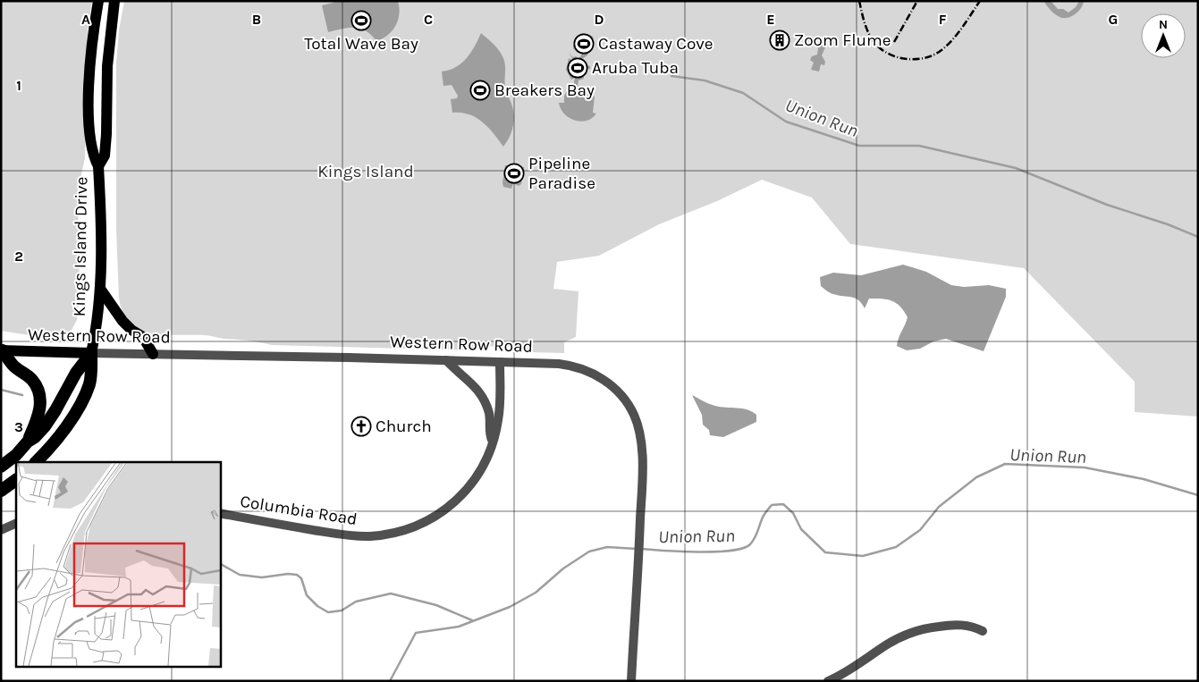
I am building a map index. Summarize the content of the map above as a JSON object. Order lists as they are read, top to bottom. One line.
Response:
{"streets":{"main road":["Kings Island Drive","Western Row Road"],"street":["Columbia Road"]},"crossings":[["Kings Island Drive","Western Row Road"],["Western Row Road","Columbia Road"]],"water":["Union Run"],"parks":["Kings Island"],"places":{"sports":["Total Wave Bay","Castaway Cove","Aruba Tuba","Breakers Bay","Pipeline Paradise"],"building":["Zoom Flume"],"church":["Church"]},"north":"top","grid":{"columns":["A","B","C","D","E","F","G"],"rows":["1","2","3"]}}
